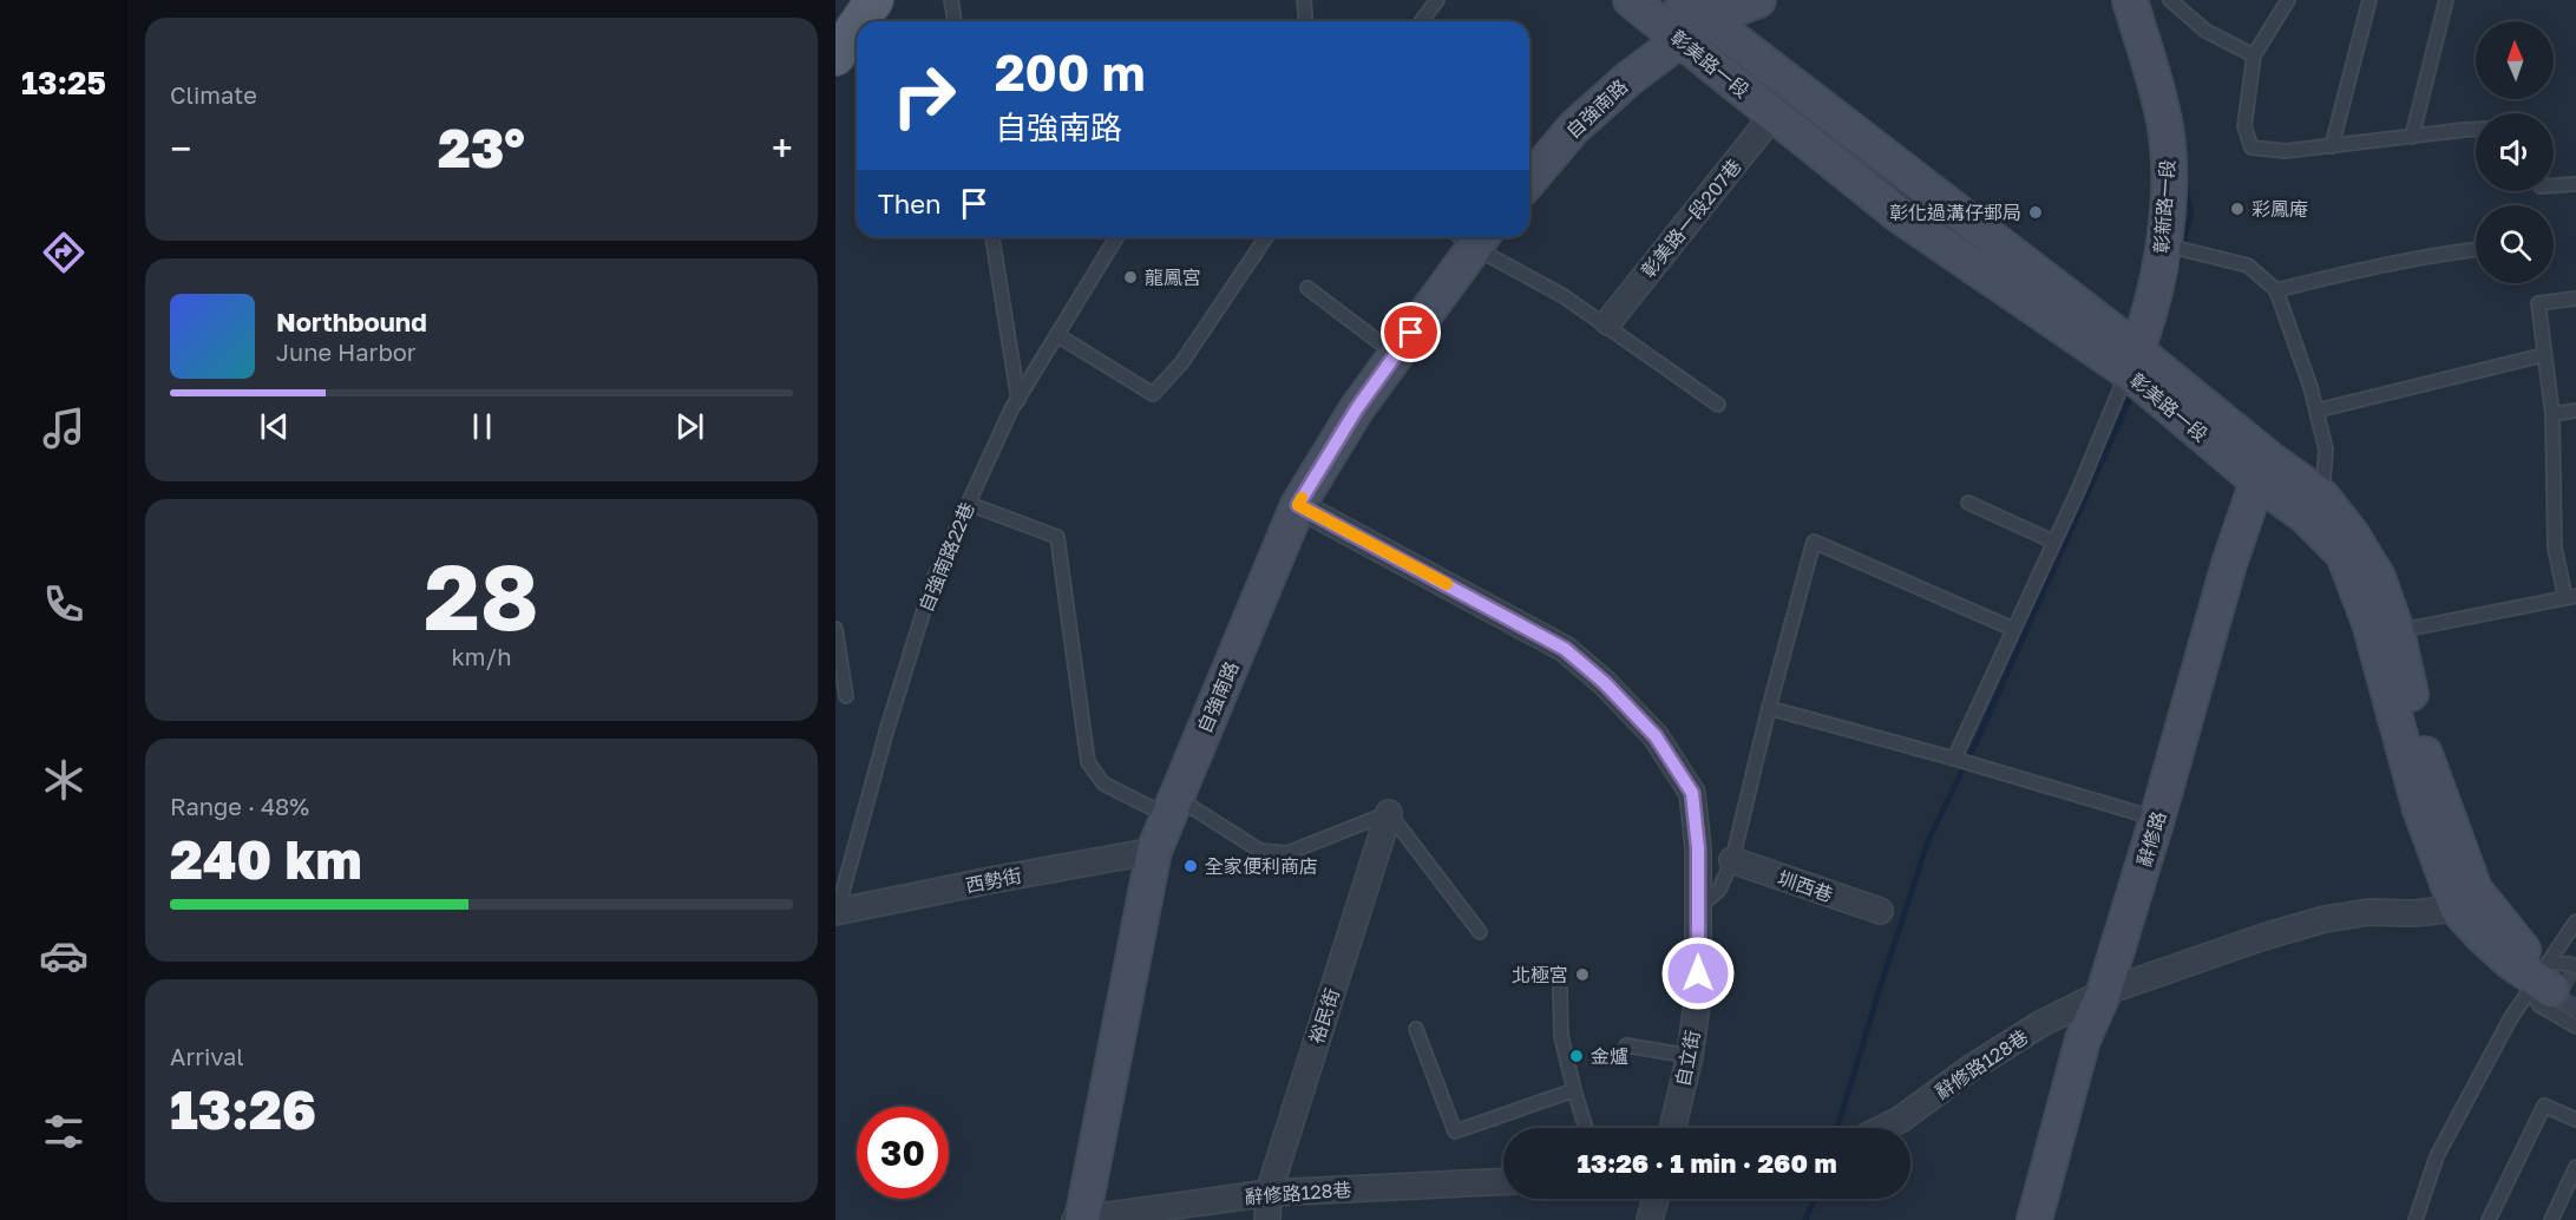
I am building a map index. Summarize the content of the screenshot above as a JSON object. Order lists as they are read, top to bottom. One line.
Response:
{"streets":{"street":["彰美路一段","自強南路","彰新路一段","彰美路一段207巷","辭修路","西勢街","圳西巷","裕民街","自立街","辭修路128巷"],"lane":["自強南路22巷"]},"crossings":[["彰美路一段","自強南路"],["彰美路一段","彰新路一段"],["彰美路一段","彰美路一段207巷"],["彰美路一段","辭修路"],["彰美路一段","辭修路128巷"],["自強南路","西勢街"],["自強南路","自立街"],["自強南路","辭修路128巷"],["自強南路22巷","西勢街"],["辭修路","辭修路128巷"],["裕民街","辭修路128巷"]],"places":["彩鳳庵","彰化過溝仔郵局","龍鳳宮","全家便利商店","北極宮","金爐"],"north":"top","page":{"tabs":"13:25","tile":["Climate",["28","km/h"],["Range · 48%","240 km"],["Arrival","13:26"]],"turn":["200 m","自強南路"],"heat":["−","23°","+"],"then":"Then","song":["Northbound","June Harbor"],"limit":"30","trip":"13:26 · 1 min · 260 m"}}
